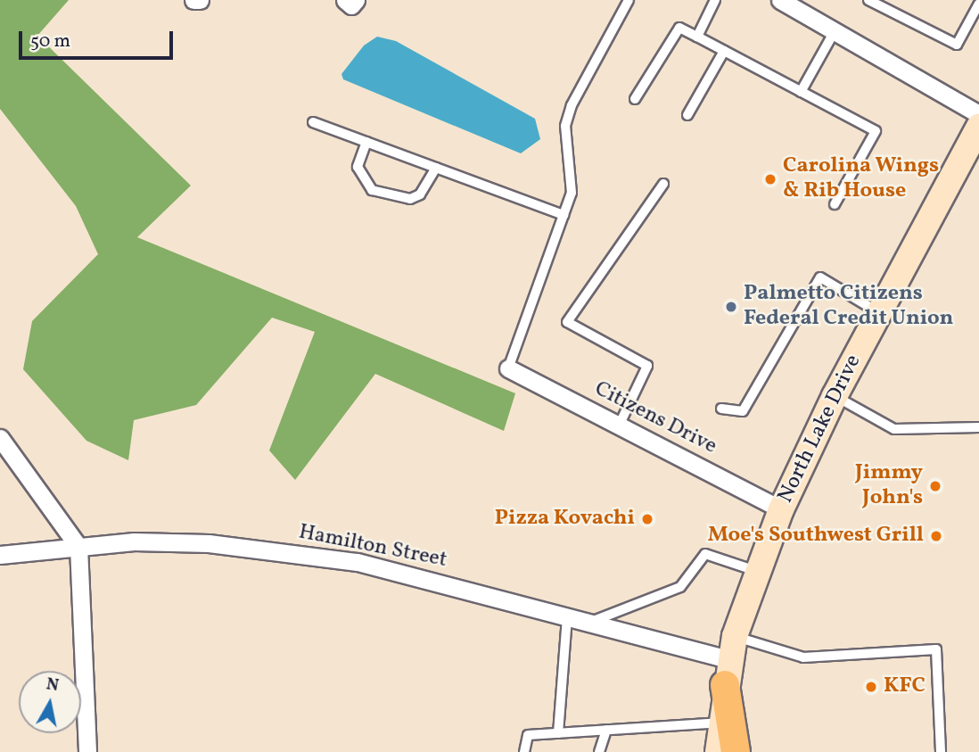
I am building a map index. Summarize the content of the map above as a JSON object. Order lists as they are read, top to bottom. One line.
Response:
{"streets":{"main road":["North Lake Drive"],"street":["Citizens Drive","Hamilton Street"]},"crossings":[["Citizens Drive","North Lake Drive"],["North Lake Drive","Hamilton Street"]],"places":["Carolina Wings & Rib House","Palmetto Citizens Federal Credit Union","Jimmy John's","Pizza Kovachi","Moe's Southwest Grill","KFC"],"scale_bar":"50 m","north":"top"}
